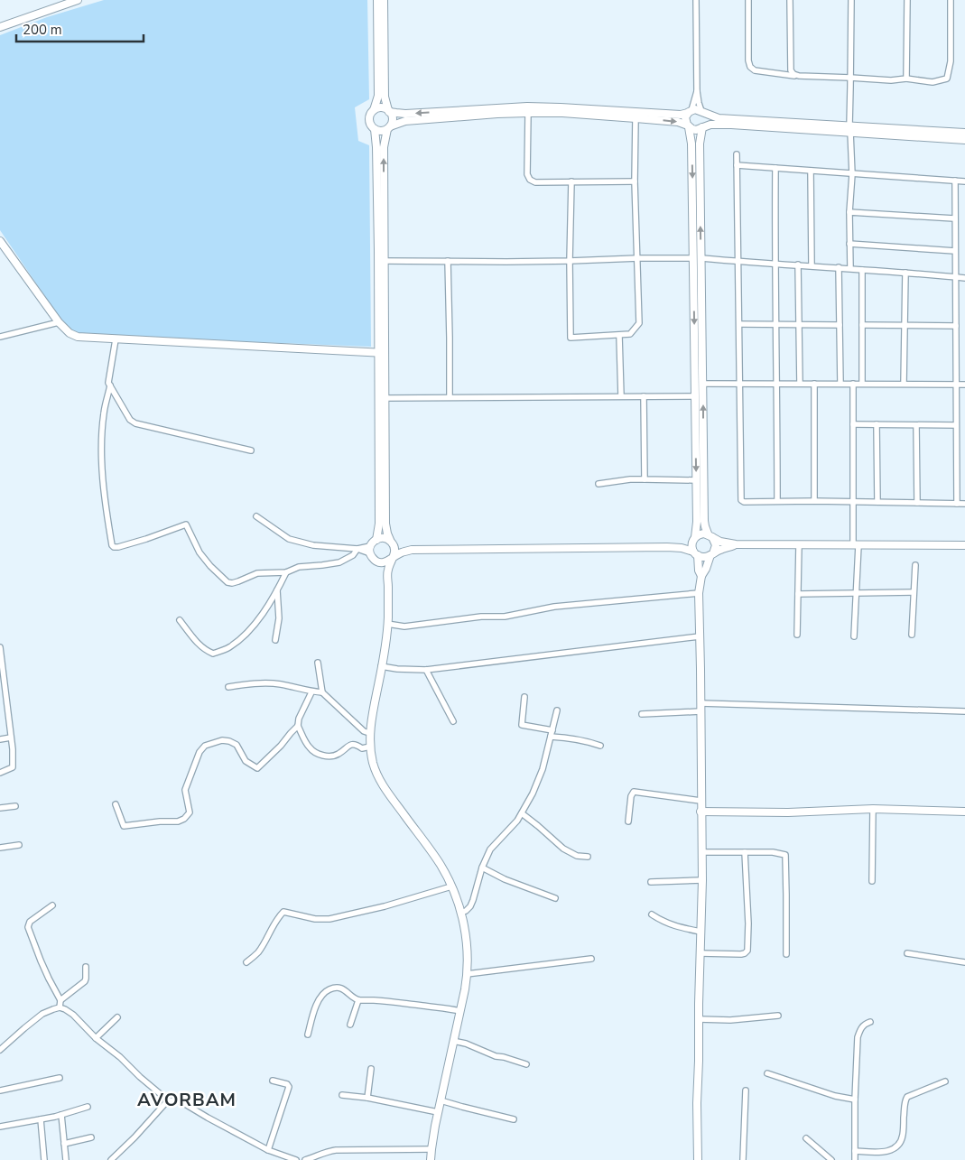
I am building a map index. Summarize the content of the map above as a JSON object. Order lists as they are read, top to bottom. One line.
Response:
{"districts":["AVORBAM"],"scale_bar":"200 m"}
